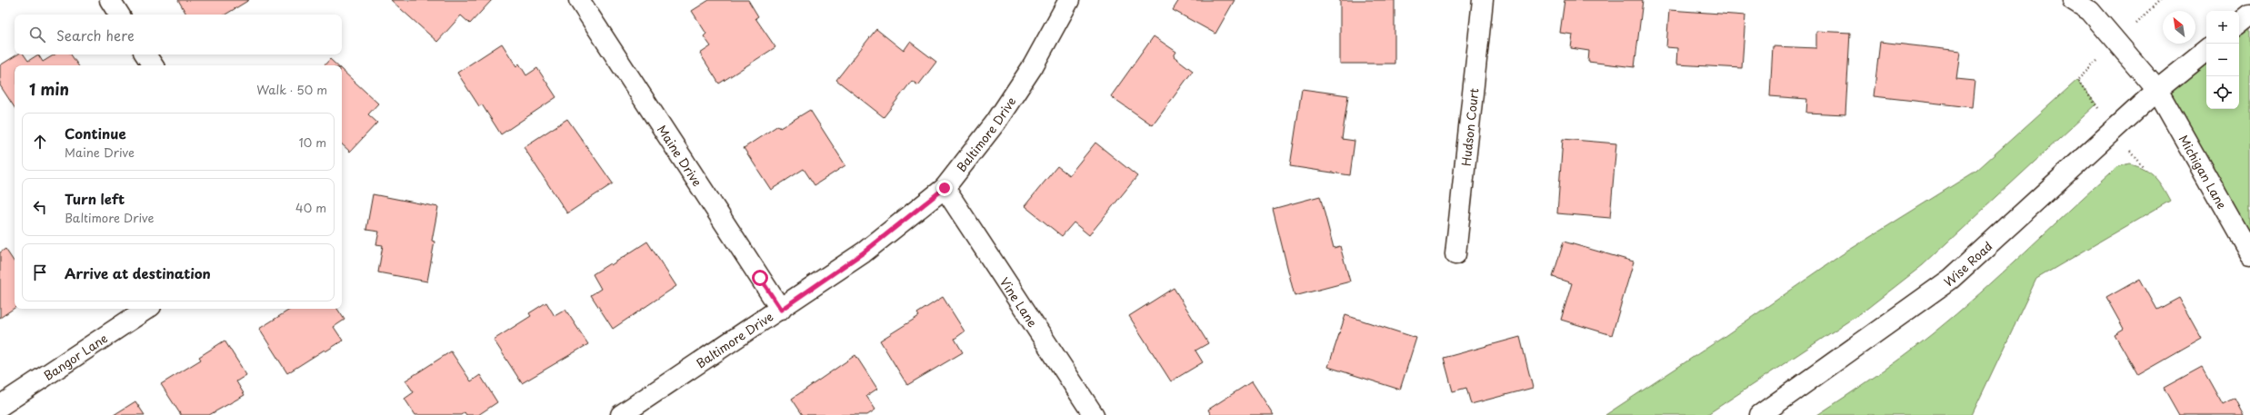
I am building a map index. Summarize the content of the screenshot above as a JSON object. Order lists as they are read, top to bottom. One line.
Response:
{"streets":{"street":["Hudson Court","Baltimore Drive","Maine Drive","Michigan Lane","Wise Road","Vine Lane","Bangor Lane"]},"crossings":[["Baltimore Drive","Maine Drive"],["Baltimore Drive","Vine Lane"],["Michigan Lane","Wise Road"]],"north":"top left","page":{"map_buttons":["+","−"],"search":"Search here","heading":["1 min","Walk · 50 m"],"list":[["Continue","Maine Drive","10 m"],["Turn left","Baltimore Drive","40 m"],"Arrive at destination"]}}
